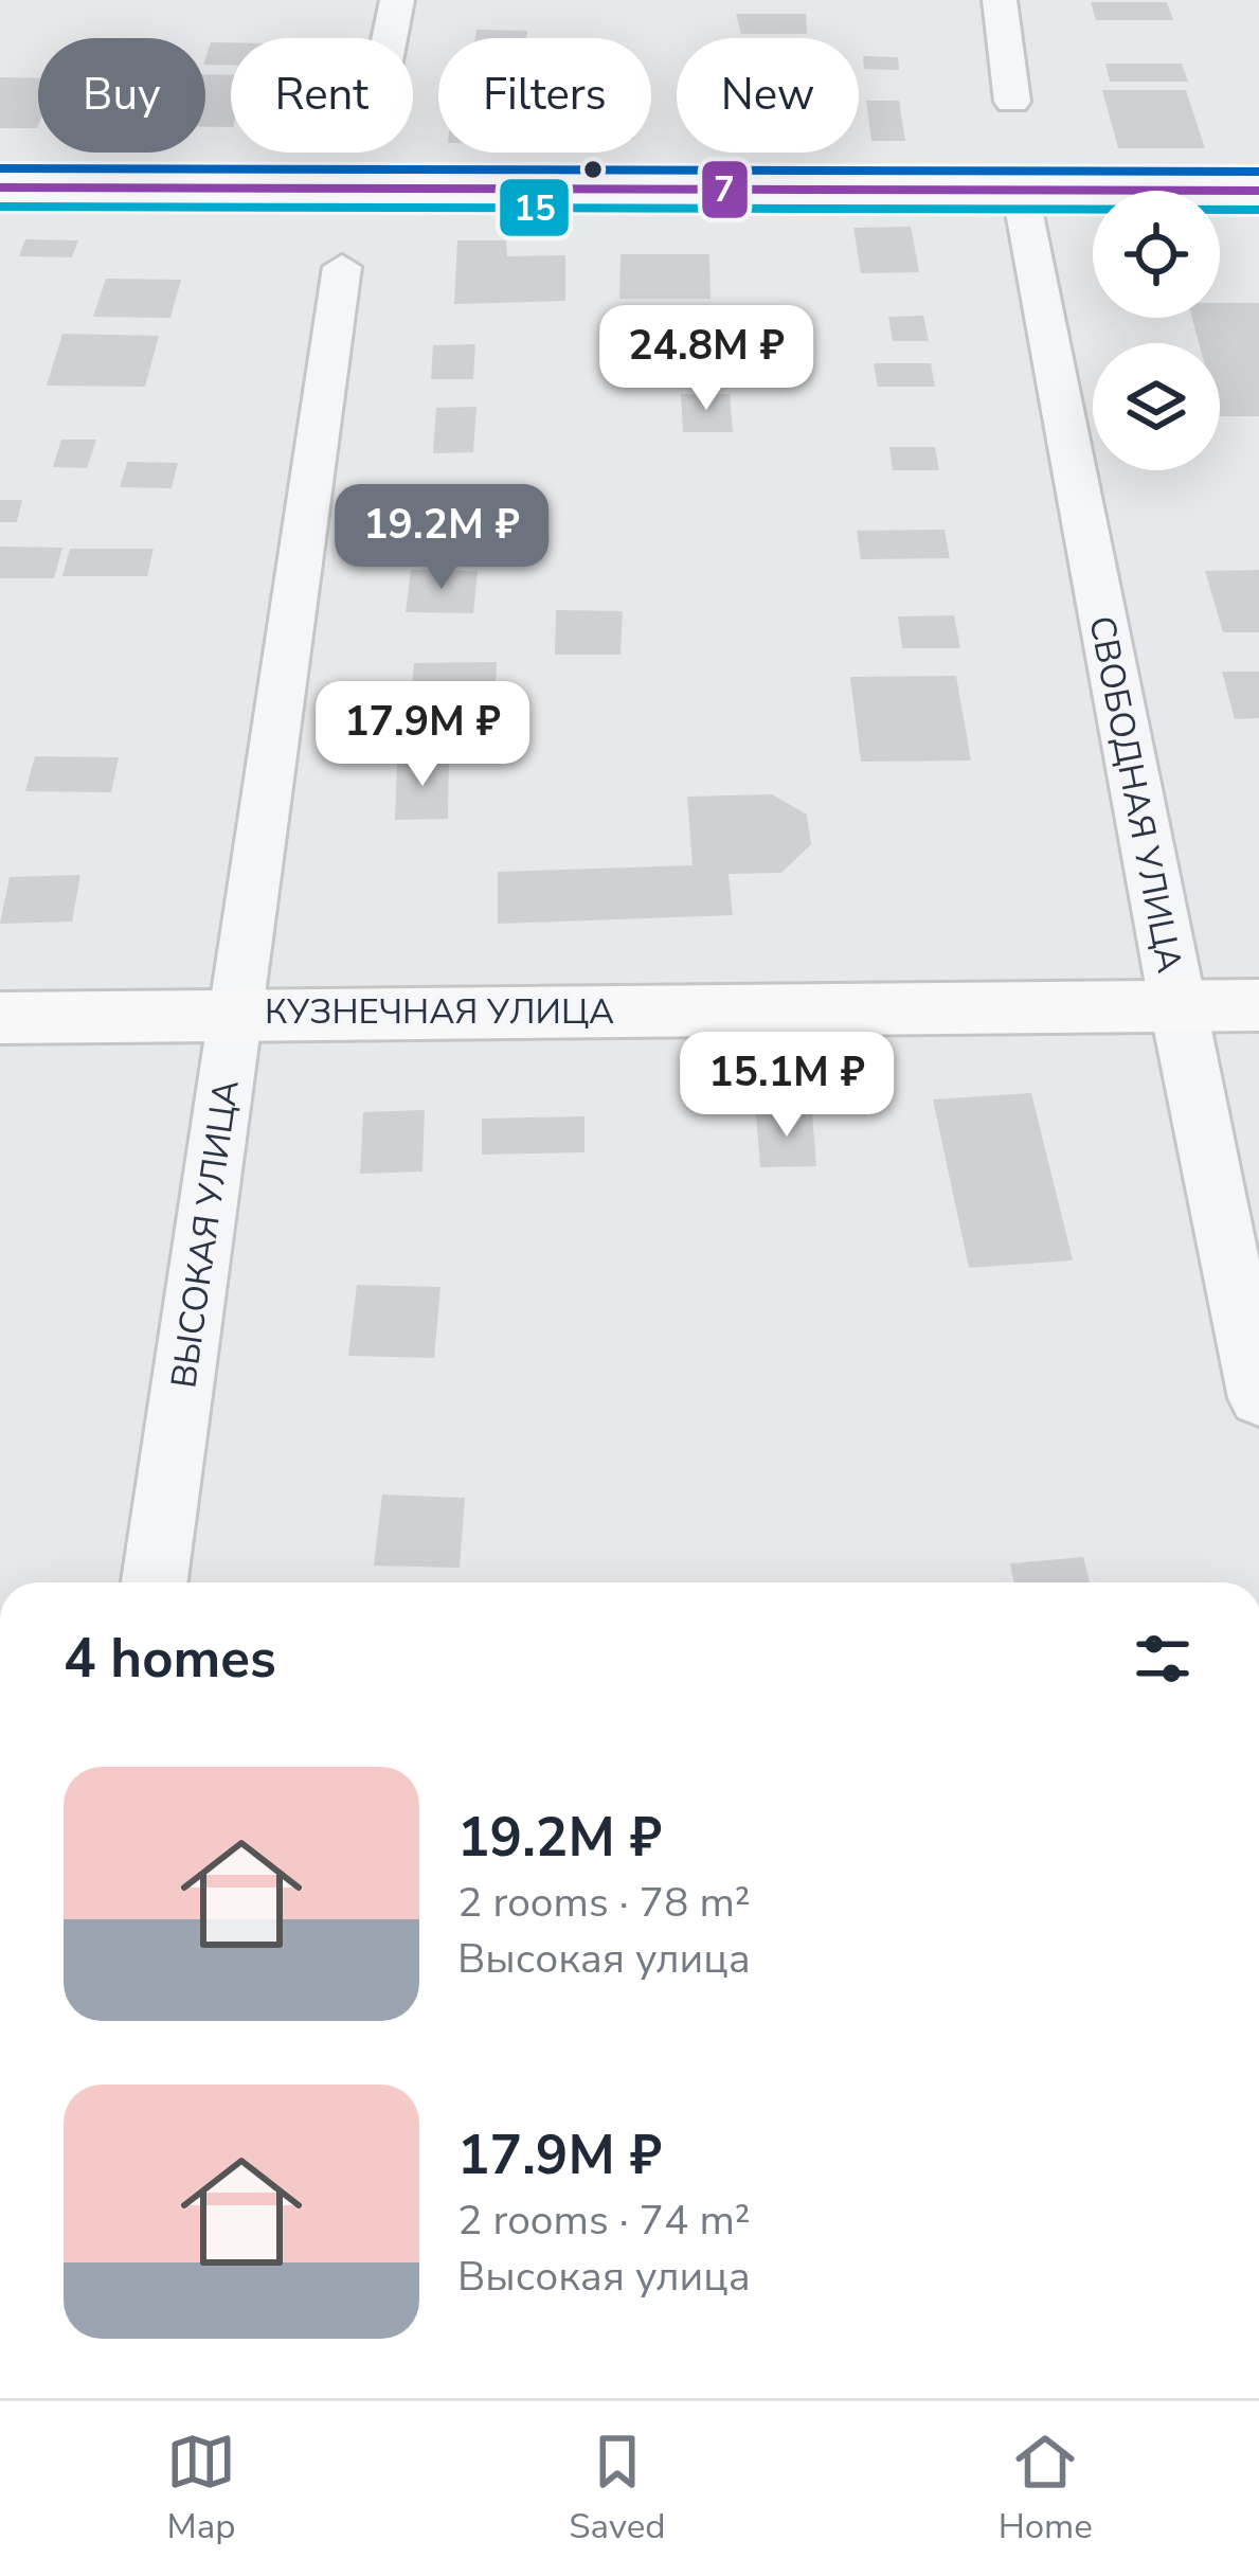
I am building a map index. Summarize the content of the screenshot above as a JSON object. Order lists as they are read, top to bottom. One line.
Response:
{"streets":{"main road":["КУЗНЕЧНАЯ УЛИЦА"],"street":["СВОБОДНАЯ УЛИЦА","ВЫСОКАЯ УЛИЦА"]},"crossings":[["СВОБОДНАЯ УЛИЦА","КУЗНЕЧНАЯ УЛИЦА"],["КУЗНЕЧНАЯ УЛИЦА","ВЫСОКАЯ УЛИЦА"]],"lines":["transit line 7","transit line 15"],"page":{"chip":["Buy","Rent","Filters","New"],"price":["24.8M ₽","19.2M ₽","17.9M ₽","15.1M ₽"],"heading":"4 homes","list":[{"name":"19.2M ₽","note":"2 rooms · 78 m² · Высокая улица"},{"name":"17.9M ₽","note":"2 rooms · 74 m² · Высокая улица"}],"tabs":["Map","Saved","Home"]}}
